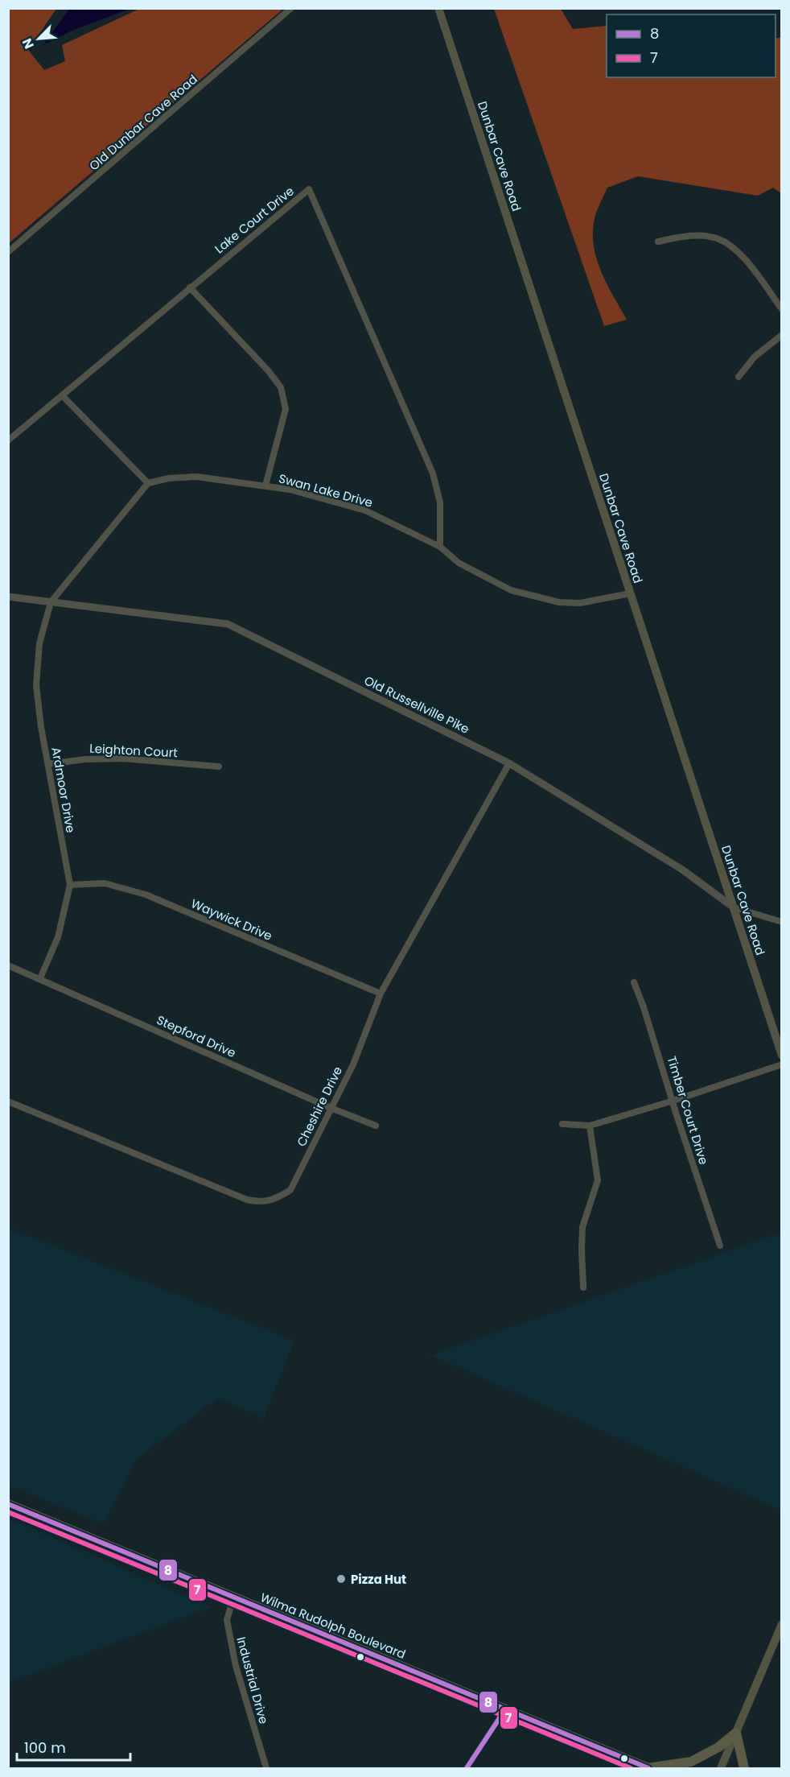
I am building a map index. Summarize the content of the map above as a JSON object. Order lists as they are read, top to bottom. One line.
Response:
{"streets":{"highway":["Wilma Rudolph Boulevard"],"main road":["Dunbar Cave Road"],"street":["Old Dunbar Cave Road","Lake Court Drive","Swan Lake Drive","Old Russellville Pike","Leighton Court","Ardmoor Drive","Waywick Drive","Stepford Drive","Cheshire Drive","Timber Court Drive","Industrial Drive"]},"crossings":[["Dunbar Cave Road","Swan Lake Drive"],["Dunbar Cave Road","Old Russellville Pike"],["Lake Court Drive","Swan Lake Drive"],["Old Russellville Pike","Ardmoor Drive"],["Old Russellville Pike","Cheshire Drive"],["Leighton Court","Ardmoor Drive"],["Ardmoor Drive","Waywick Drive"],["Ardmoor Drive","Stepford Drive"],["Waywick Drive","Cheshire Drive"],["Stepford Drive","Cheshire Drive"],["Wilma Rudolph Boulevard","Industrial Drive"]],"places":["Pizza Hut"],"lines":["transit line 8","transit line 7"],"legend":["8","7"],"scale_bar":"100 m","north":"bottom left"}
